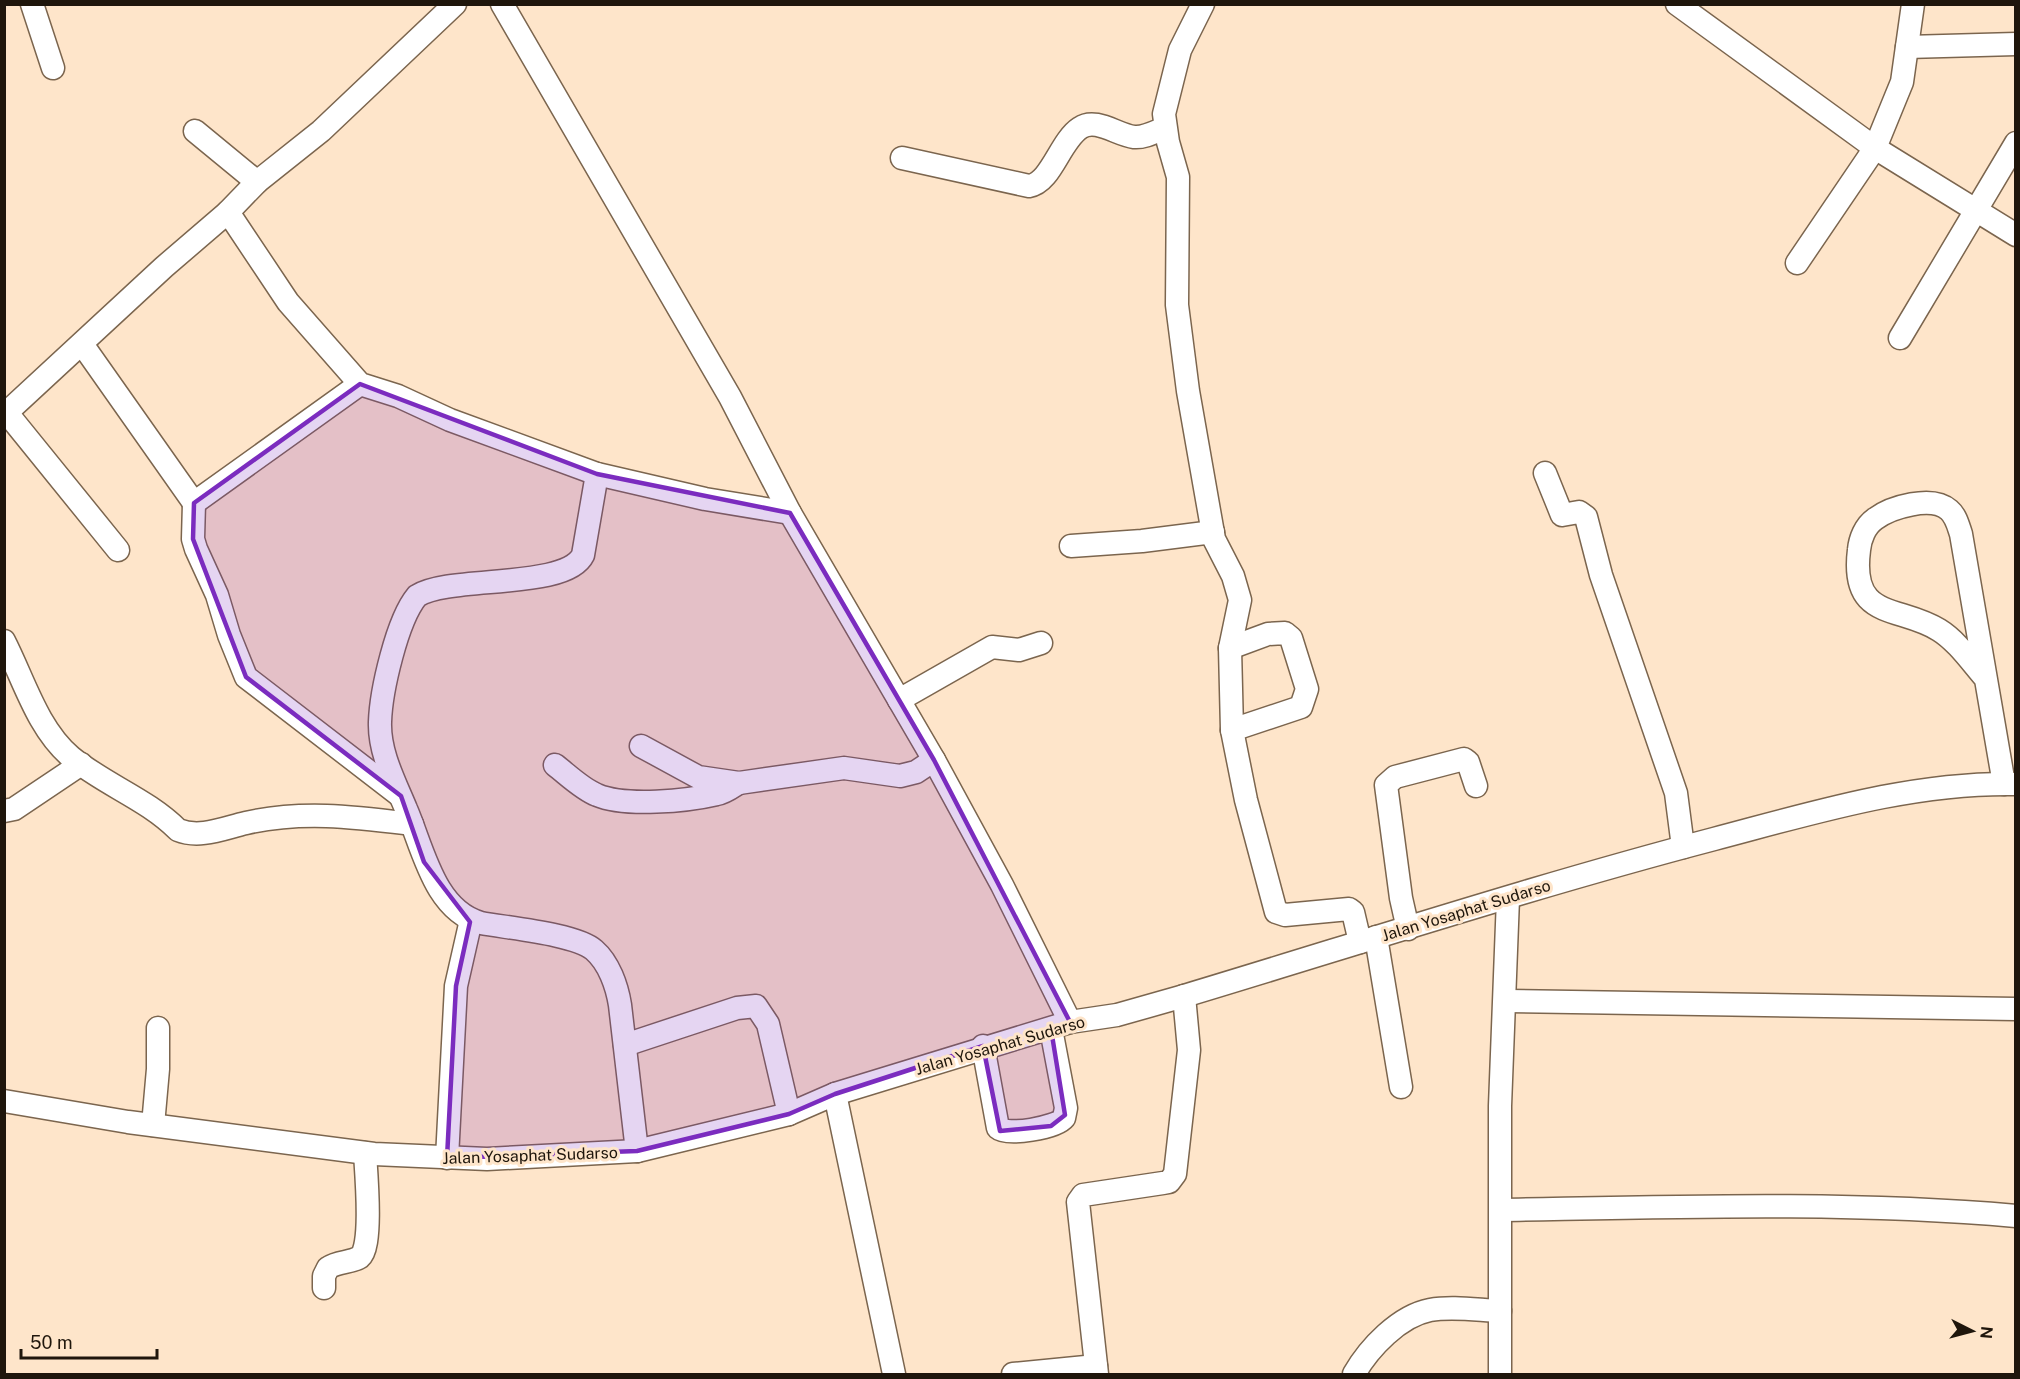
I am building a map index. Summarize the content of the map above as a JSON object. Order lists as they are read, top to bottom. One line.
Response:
{"streets":{"street":["Jalan Yosaphat Sudarso"]},"scale_bar":"50 m","north":"right"}
